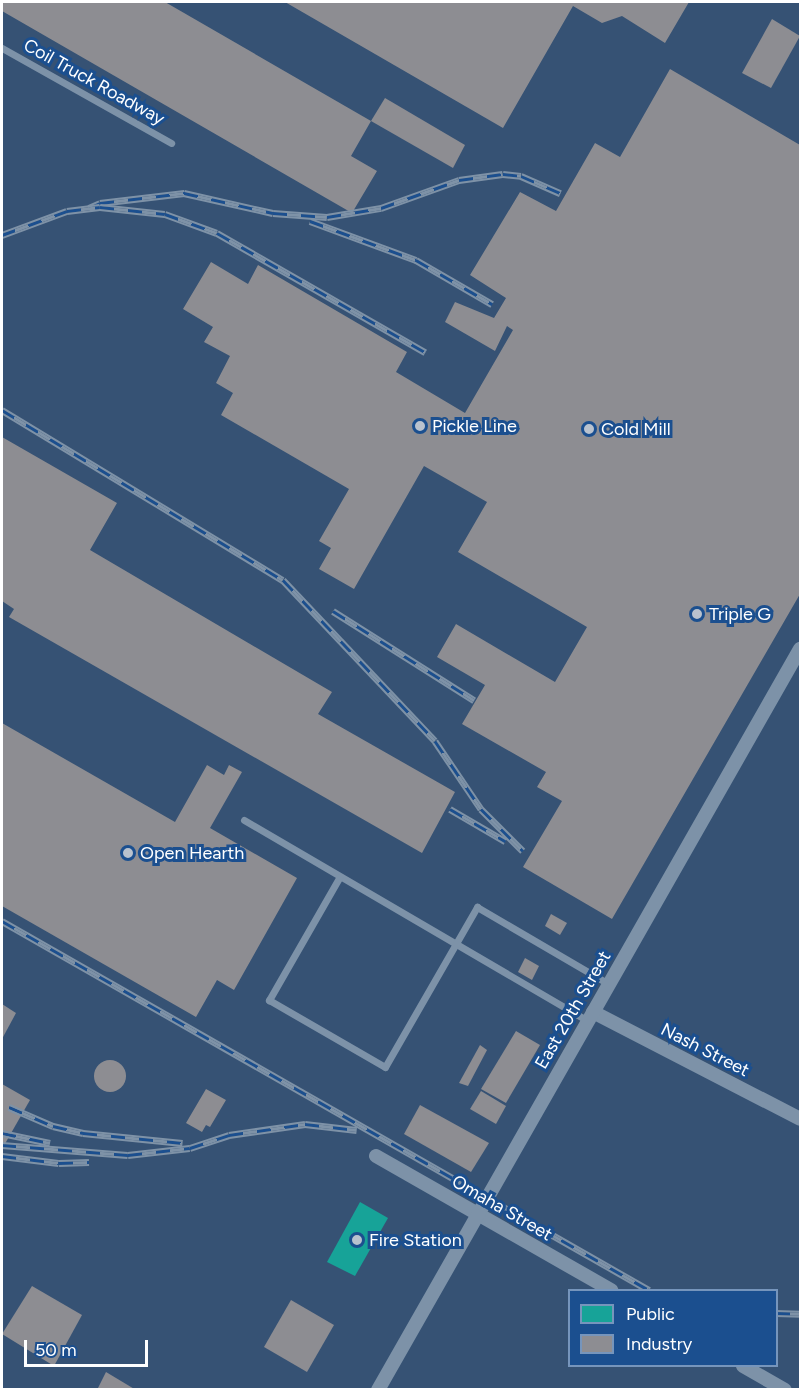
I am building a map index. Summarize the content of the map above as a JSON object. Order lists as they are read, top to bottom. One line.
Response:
{"streets":{"street":["East 20th Street","Nash Street","Omaha Street"],"lane":["Coil Truck Roadway"]},"crossings":[["East 20th Street","Nash Street"],["East 20th Street","Omaha Street"]],"places":["Pickle Line","Cold Mill","Triple G","Open Hearth","Fire Station"],"legend":["Public","Industry"],"scale_bar":"50 m"}
